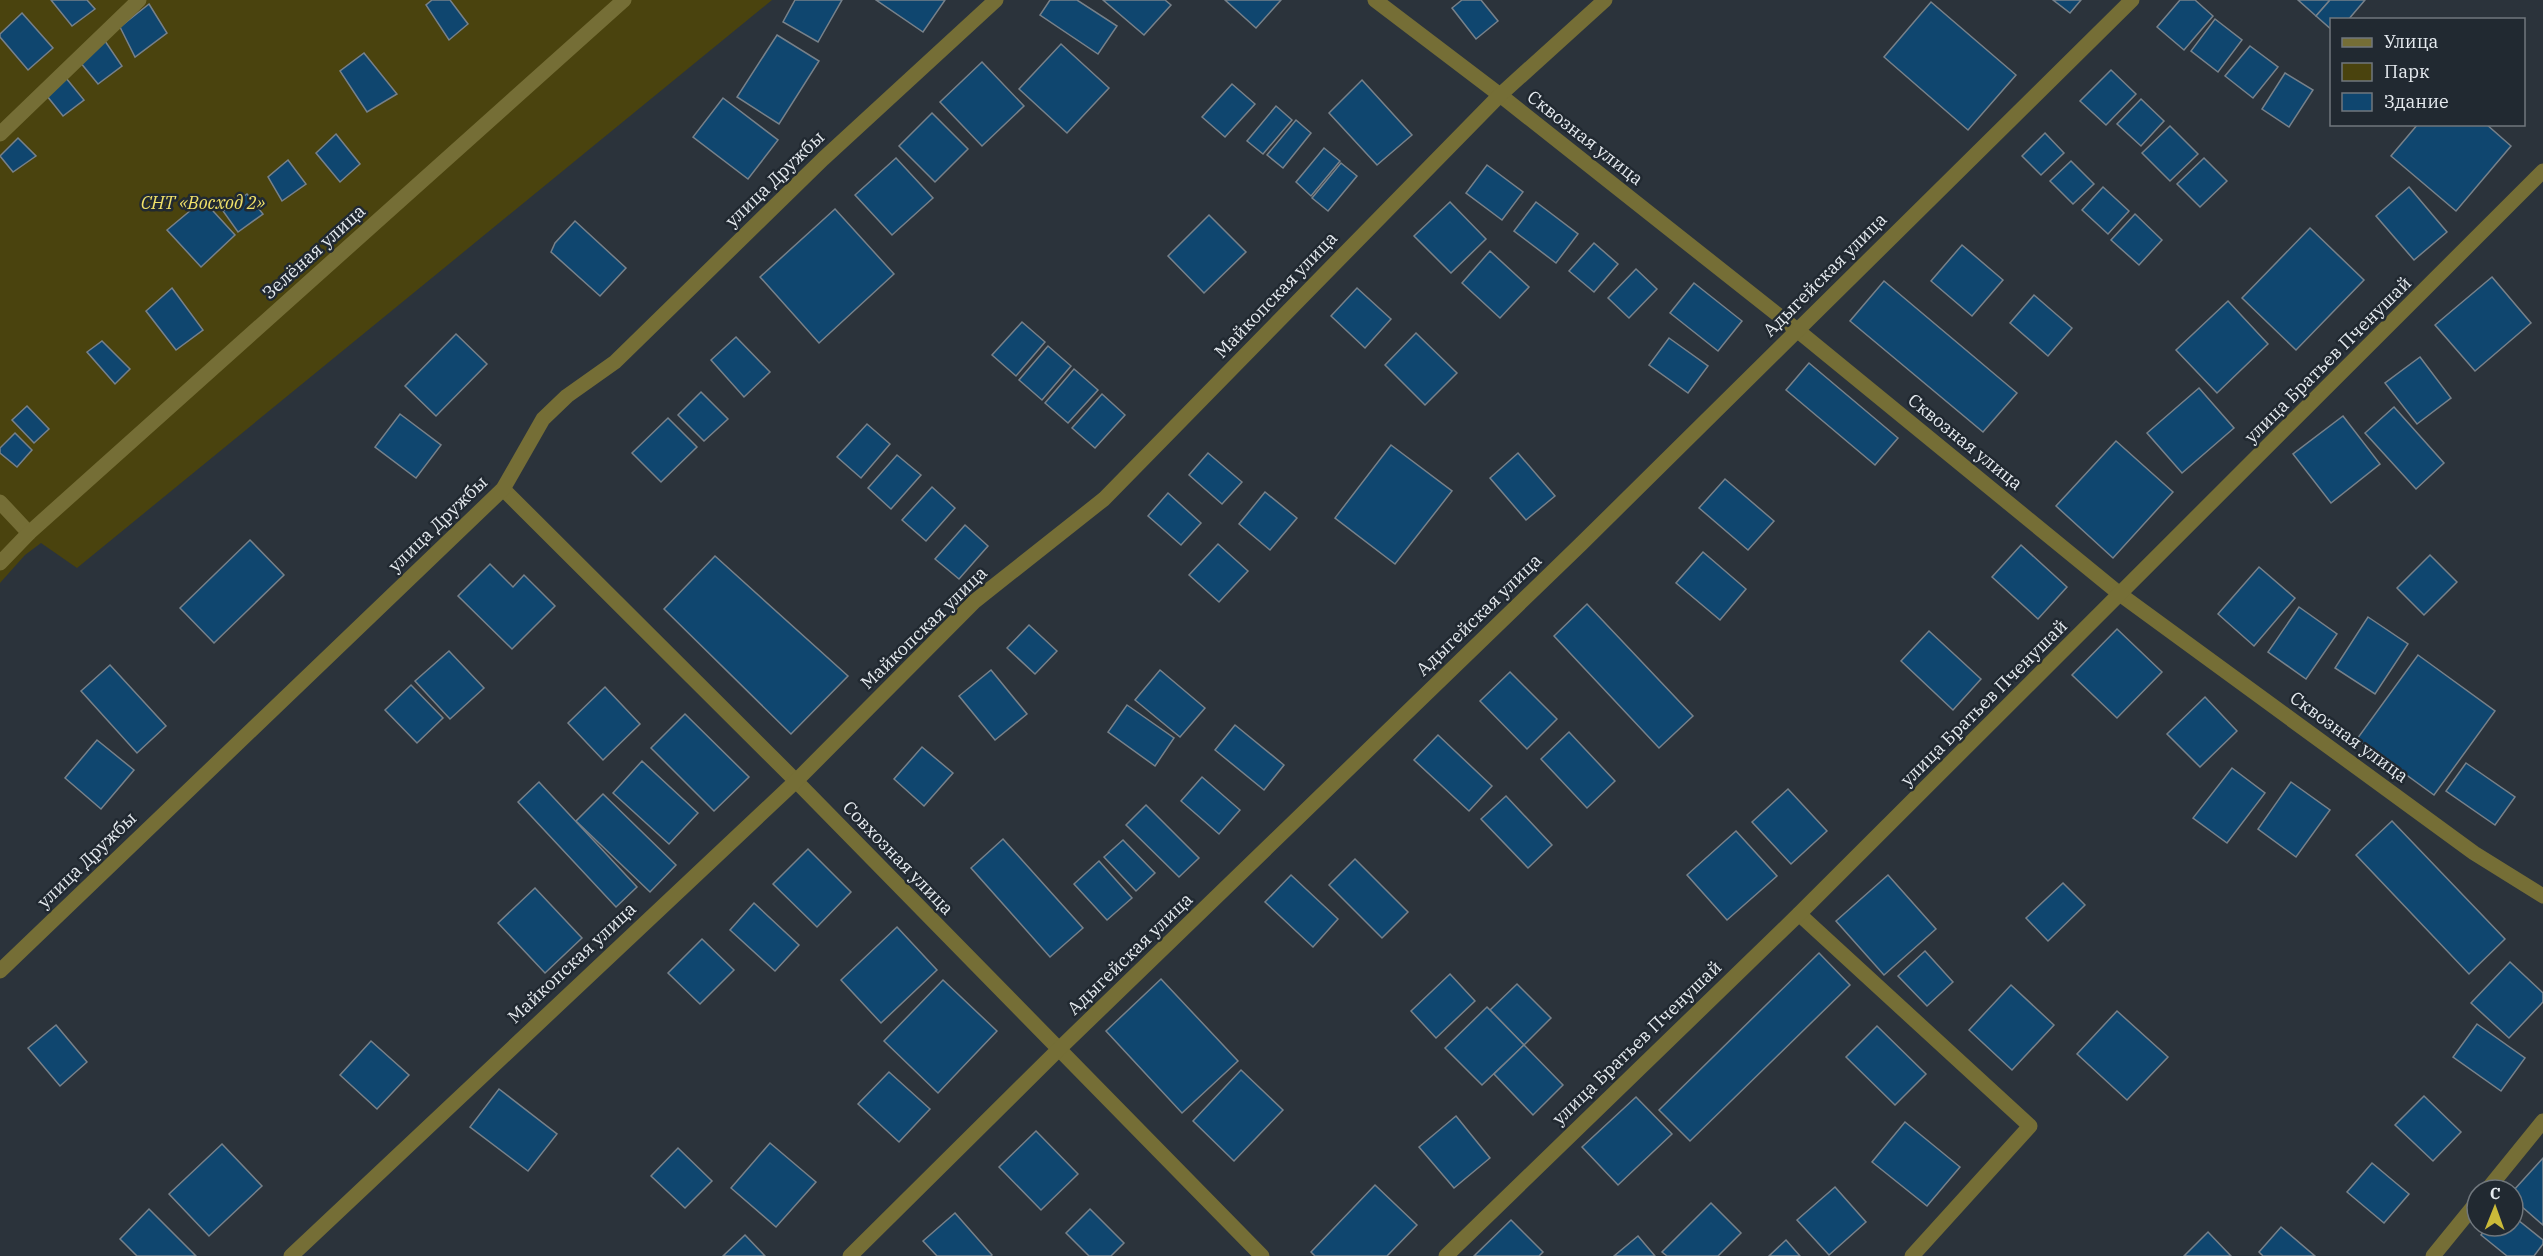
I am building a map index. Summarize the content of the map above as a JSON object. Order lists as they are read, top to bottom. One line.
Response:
{"streets":{"street":["Сквозная улица","улица Дружбы","Зелёная улица","Адыгейская улица","Майкопская улица","улица Братьев Пченушай","Совхозная улица"]},"crossings":[["Сквозная улица","Адыгейская улица"],["Сквозная улица","Майкопская улица"],["Сквозная улица","улица Братьев Пченушай"],["улица Дружбы","Совхозная улица"],["Адыгейская улица","Совхозная улица"],["Майкопская улица","Совхозная улица"]],"parks":["СНТ «Восход 2»"],"legend":["Улица","Парк","Здание"],"north":"top"}
